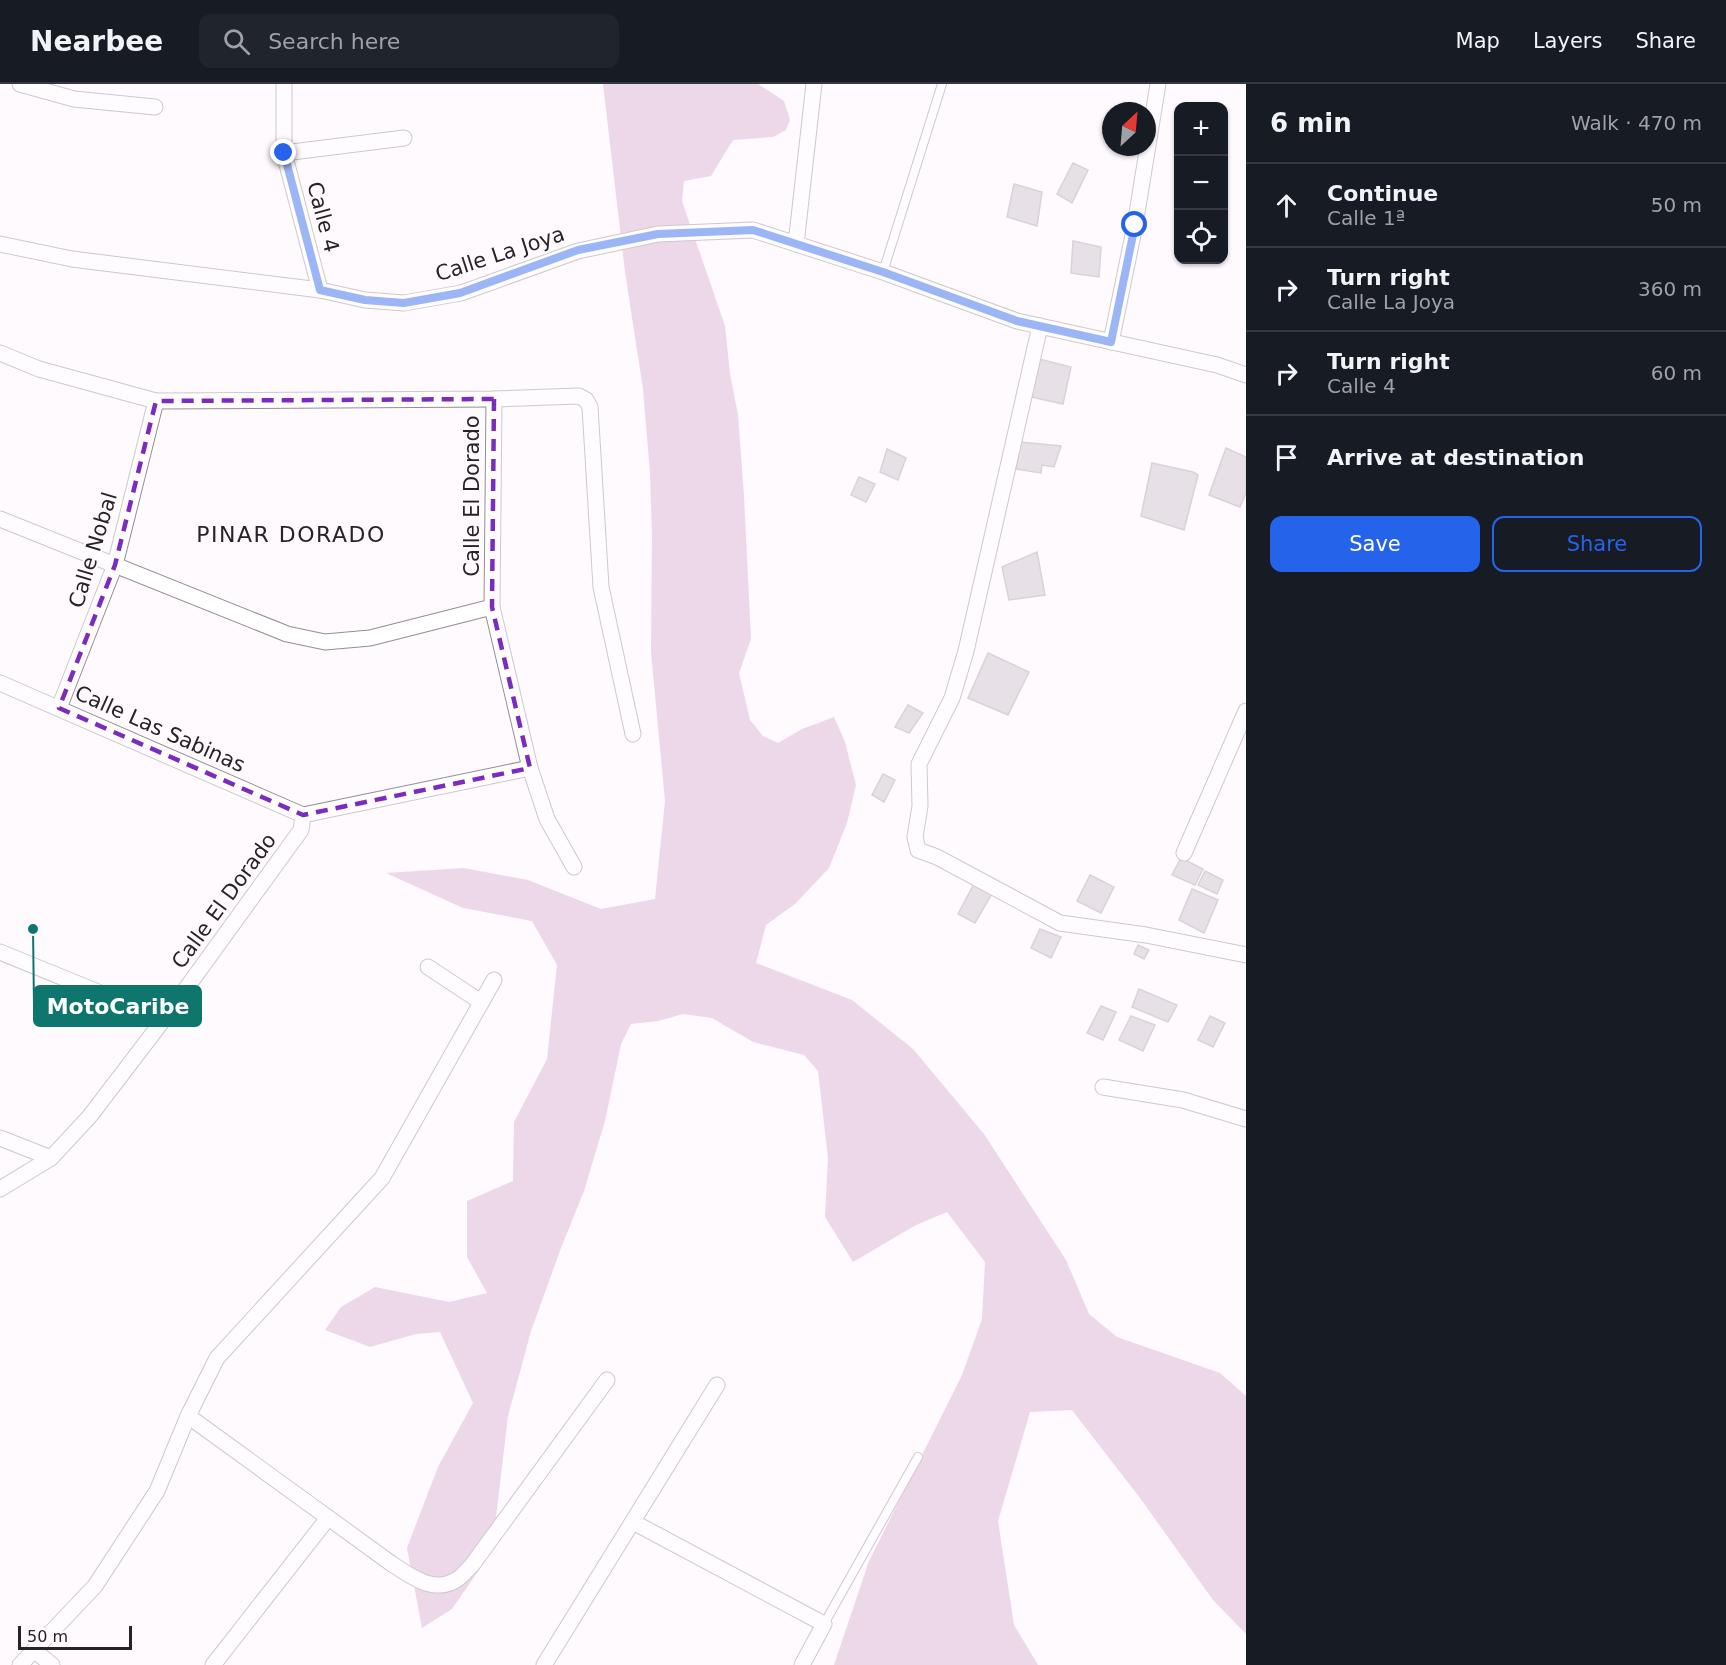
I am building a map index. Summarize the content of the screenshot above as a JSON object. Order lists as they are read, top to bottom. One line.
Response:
{"streets":{"street":["Calle 4","Calle La Joya","Calle El Dorado","Calle Nobal","Calle Las Sabinas"]},"crossings":[["Calle 4","Calle La Joya"],["Calle El Dorado","Calle Las Sabinas"],["Calle Nobal","Calle Las Sabinas"]],"districts":["PINAR DORADO"],"places":["MotoCaribe"],"scale_bar":"50 m","north":"top right","page":{"header":"Nearbee","search":"Search here","nav":["Map","Layers","Share"],"heading":["6 min","Walk · 470 m"],"map_buttons":["+","−"],"list":[["Continue","Calle 1ª","50 m"],["Turn right","Calle La Joya","360 m"],["Turn right","Calle 4","60 m"],"Arrive at destination"],"buttons":["Save","Share"],"scale":"50 m"}}
